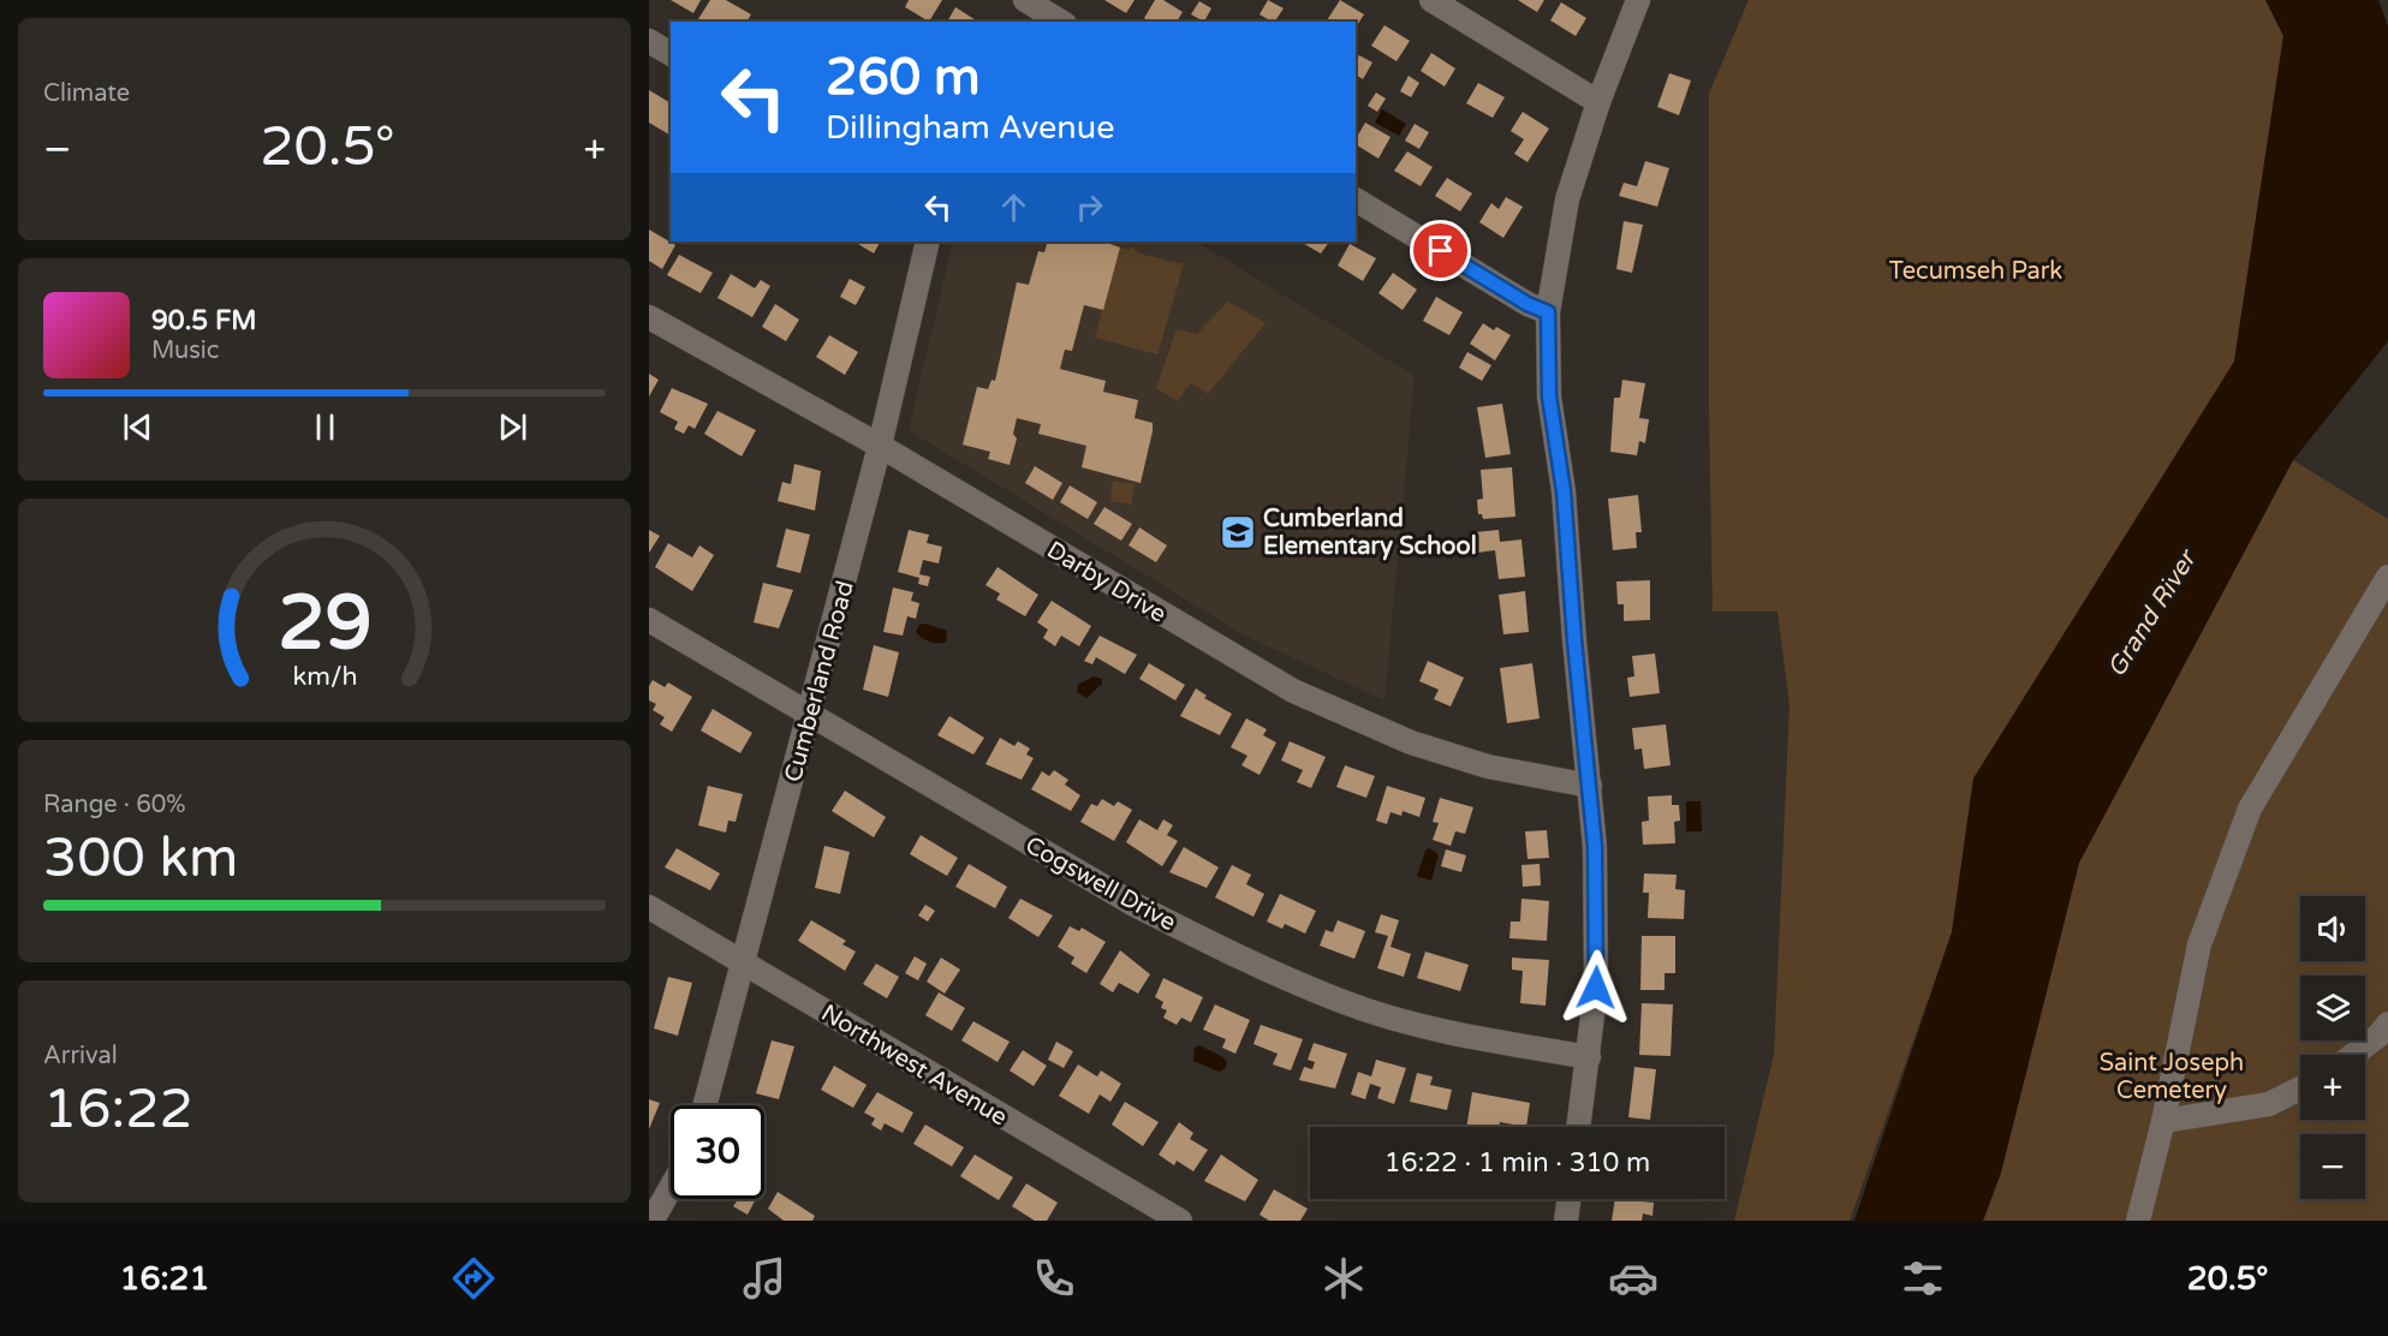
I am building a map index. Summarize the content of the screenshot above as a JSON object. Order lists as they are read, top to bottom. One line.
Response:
{"streets":{"street":["Darby Drive","Cumberland Road","Cogswell Drive","Northwest Avenue"]},"crossings":[["Darby Drive","Cumberland Road"],["Cumberland Road","Cogswell Drive"],["Cumberland Road","Northwest Avenue"]],"water":["Grand River"],"parks":["Tecumseh Park","Saint Joseph Cemetery"],"places":{"school or university":["Cumberland Elementary School"]},"page":{"tile":["Climate",["Range · 60%","300 km"],["Arrival","16:22"]],"turn":["260 m","Dillingham Avenue"],"heat":["−","20.5°","+"],"song":["90.5 FM","Music"],"map_buttons":["+","−"],"limit":"30","trip":"16:22 · 1 min · 310 m","tabs":["16:21","20.5°"],"gauge":["29","km/h"]}}
